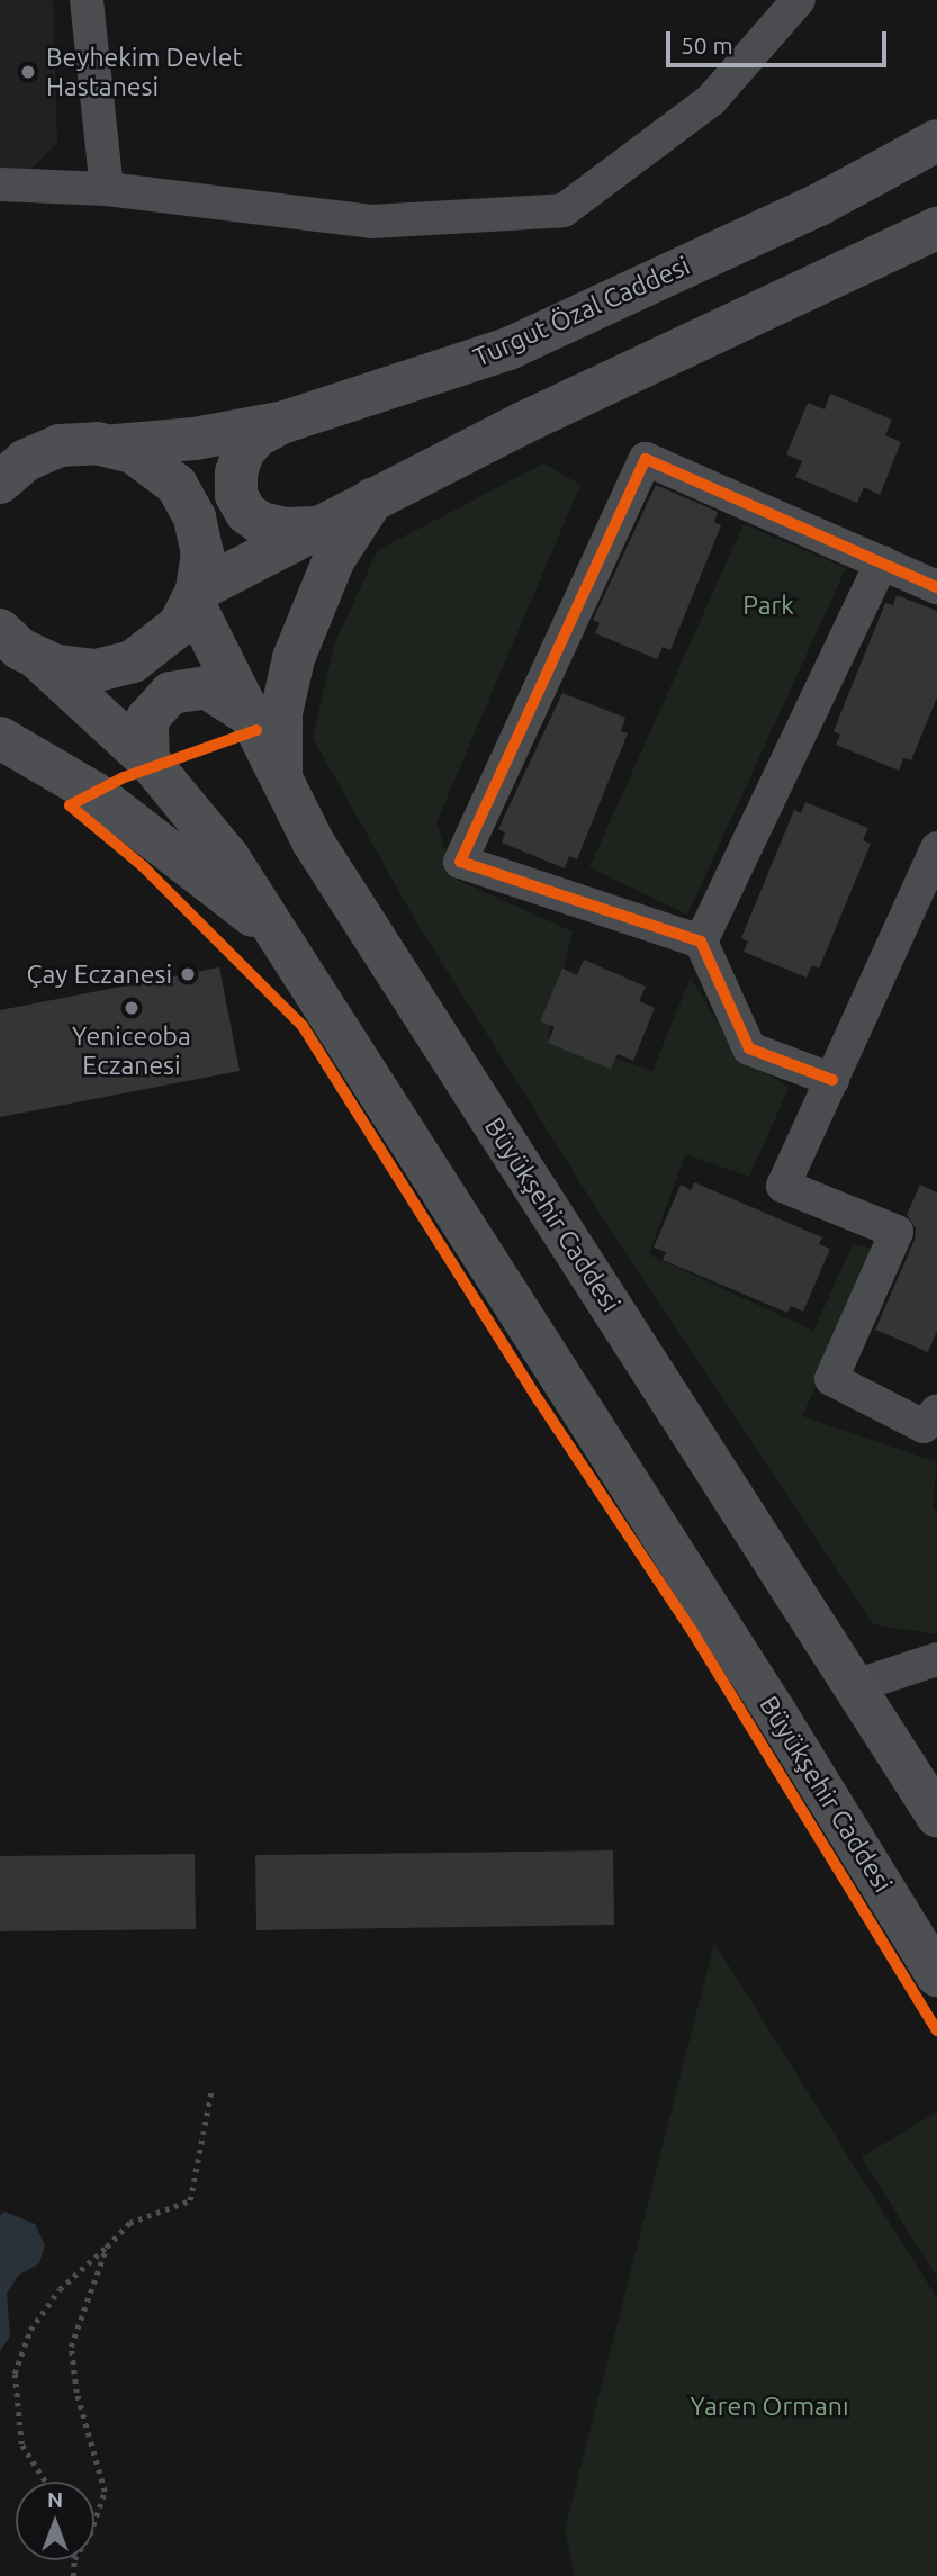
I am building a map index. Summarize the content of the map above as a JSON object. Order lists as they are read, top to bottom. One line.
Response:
{"streets":{"main road":["Turgut Özal Caddesi","Büyükşehir Caddesi"]},"parks":["Park","Yaren Ormanı"],"places":["Beyhekim Devlet Hastanesi","Çay Eczanesi","Yeniceoba Eczanesi"],"scale_bar":"50 m","north":"top"}
